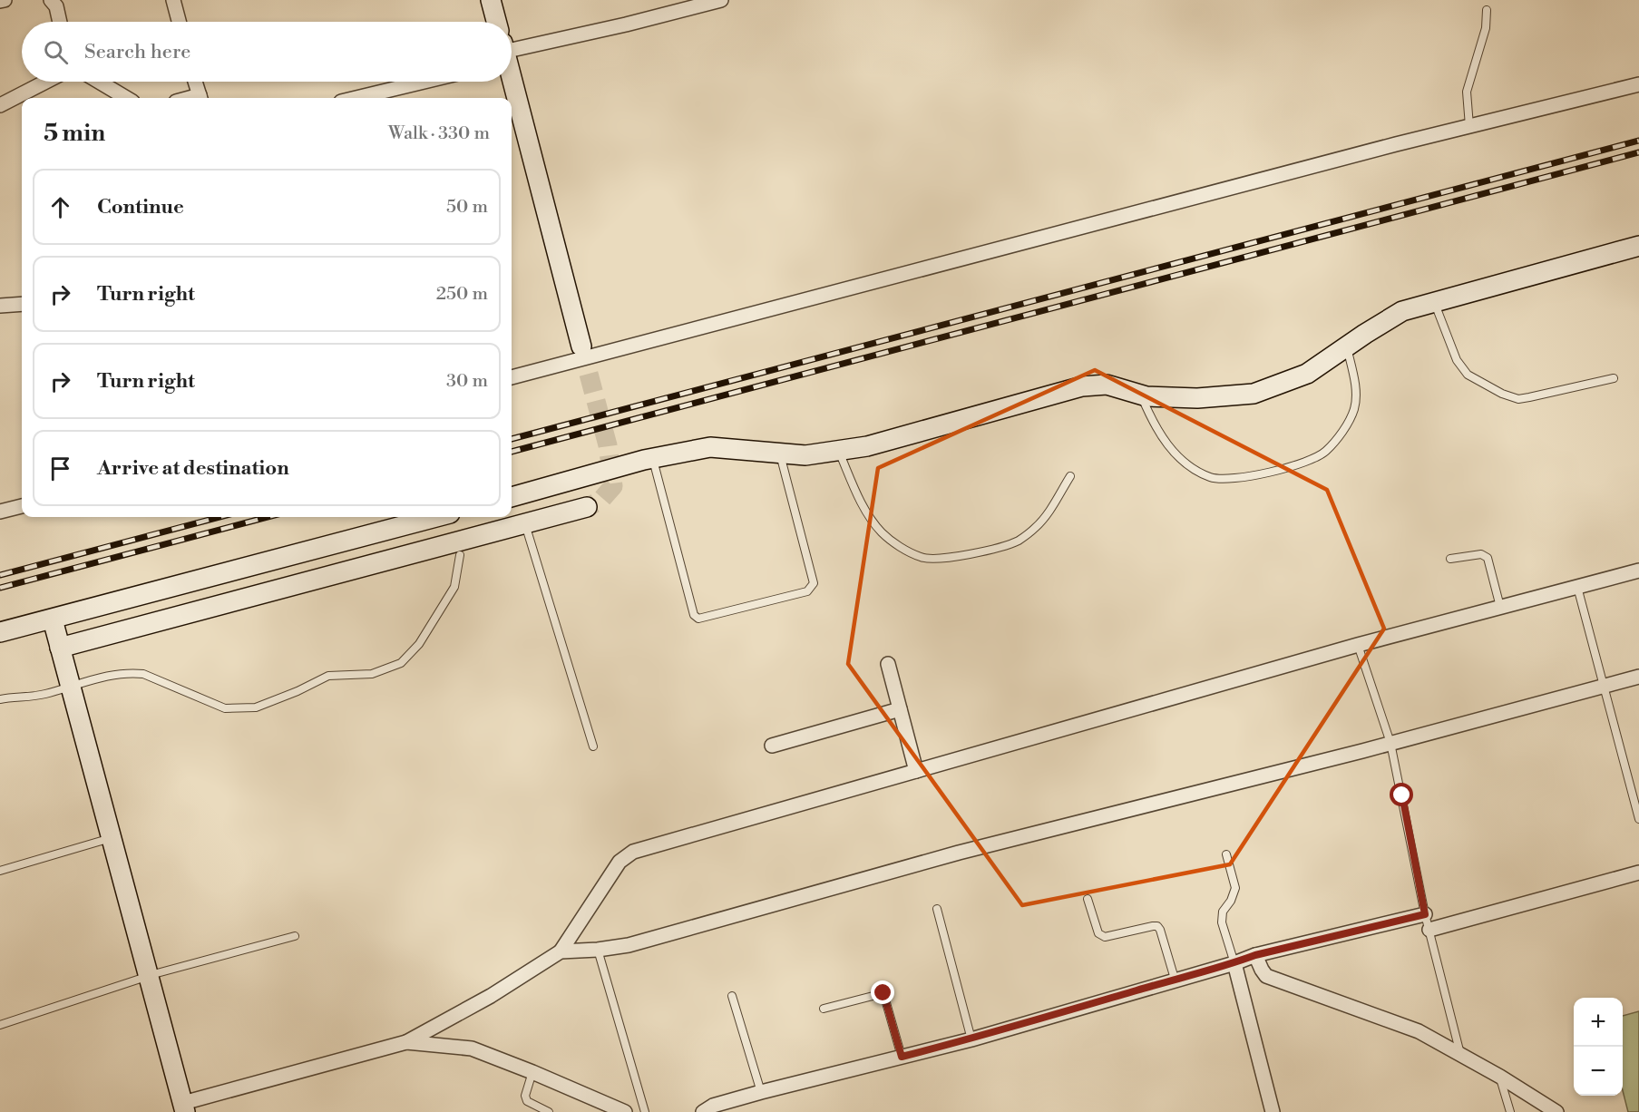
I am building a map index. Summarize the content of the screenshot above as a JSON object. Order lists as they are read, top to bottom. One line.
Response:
{"page":{"search":"Search here","heading":["5 min","Walk · 330 m"],"list":[["Continue","50 m"],["Turn right","250 m"],["Turn right","30 m"],"Arrive at destination"],"map_buttons":["+","−"]}}
